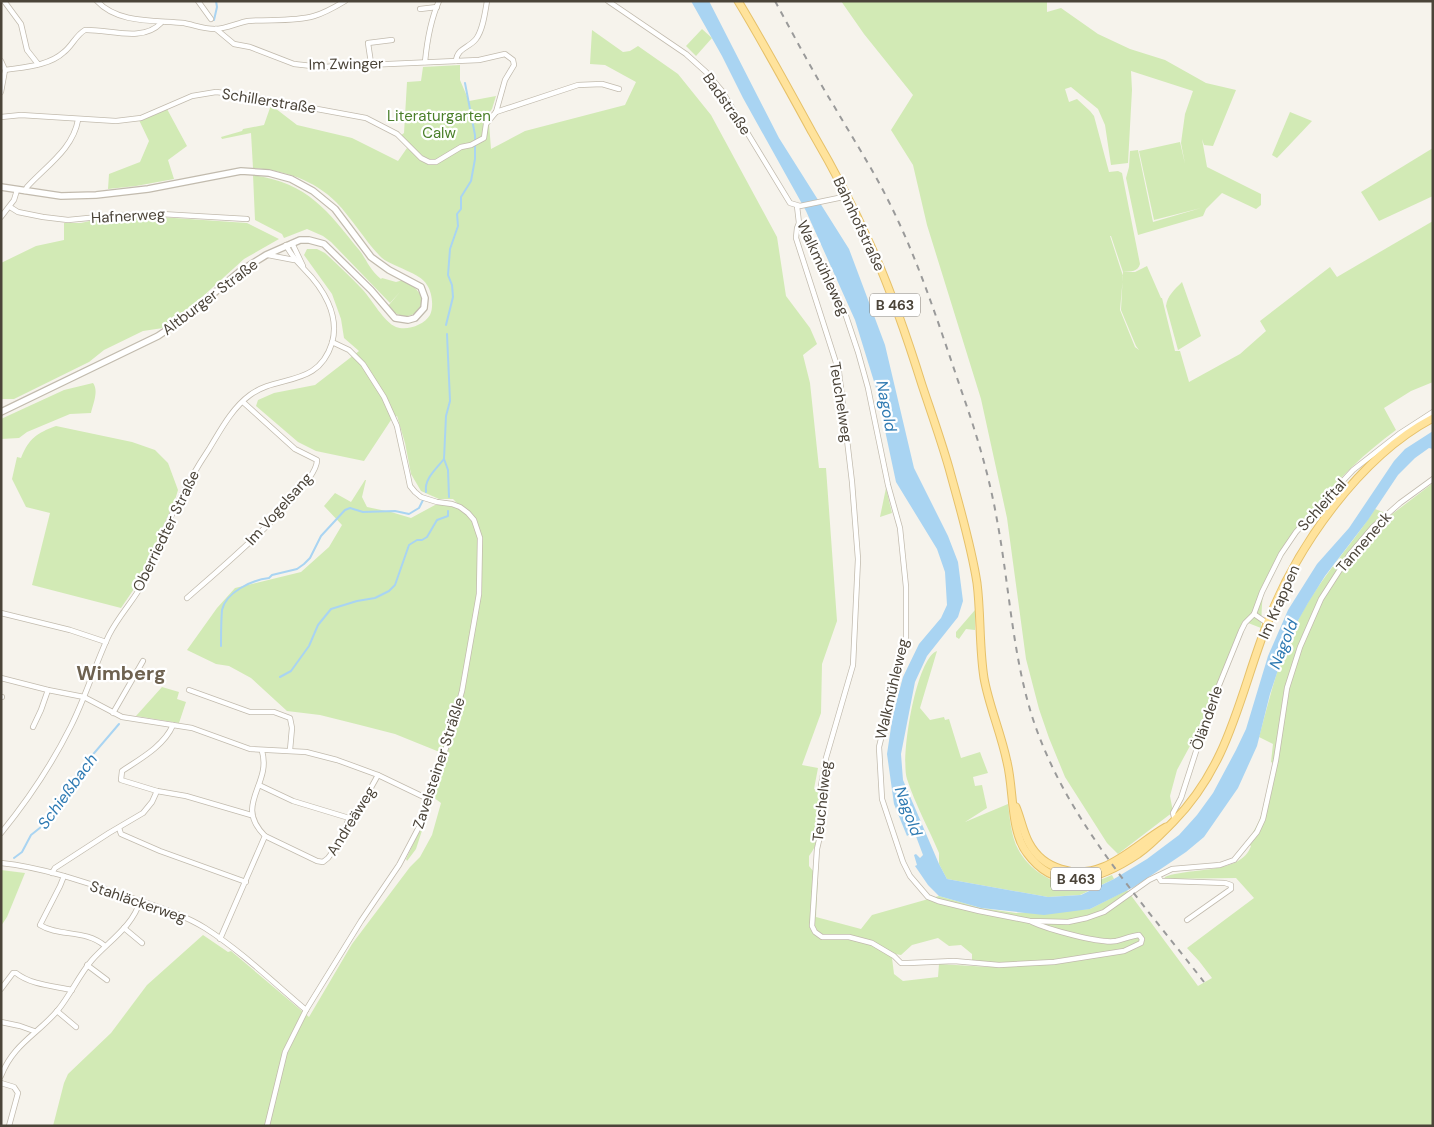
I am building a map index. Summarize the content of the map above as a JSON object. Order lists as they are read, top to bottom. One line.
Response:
{"streets":{"main road":["Bahnhofstraße","B 463","Im Krappen"],"street":["Im Zwinger","Schillerstraße","Badstraße","Hafnerweg","Walkmühleweg","Altburger Straße","Teuchelweg","Schleiftal","Im Vogelsang","Oberriedter Straße","Tanneneck","Öländerle","Zavelsteiner Sträßle","Andreäweg","Stahläckerweg"]},"crossings":[["Im Zwinger","Schillerstraße"],["Badstraße","Walkmühleweg"],["Bahnhofstraße","Im Krappen"],["Walkmühleweg","Teuchelweg"],["Walkmühleweg","Tanneneck"],["Altburger Straße","Oberriedter Straße"],["Schleiftal","Öländerle"],["Im Vogelsang","Oberriedter Straße"],["Oberriedter Straße","Zavelsteiner Sträßle"],["Im Krappen","Öländerle"],["Zavelsteiner Sträßle","Stahläckerweg"]],"districts":["Wimberg"],"water":["Nagold","Schießbach"],"parks":["Literaturgarten Calw"]}
